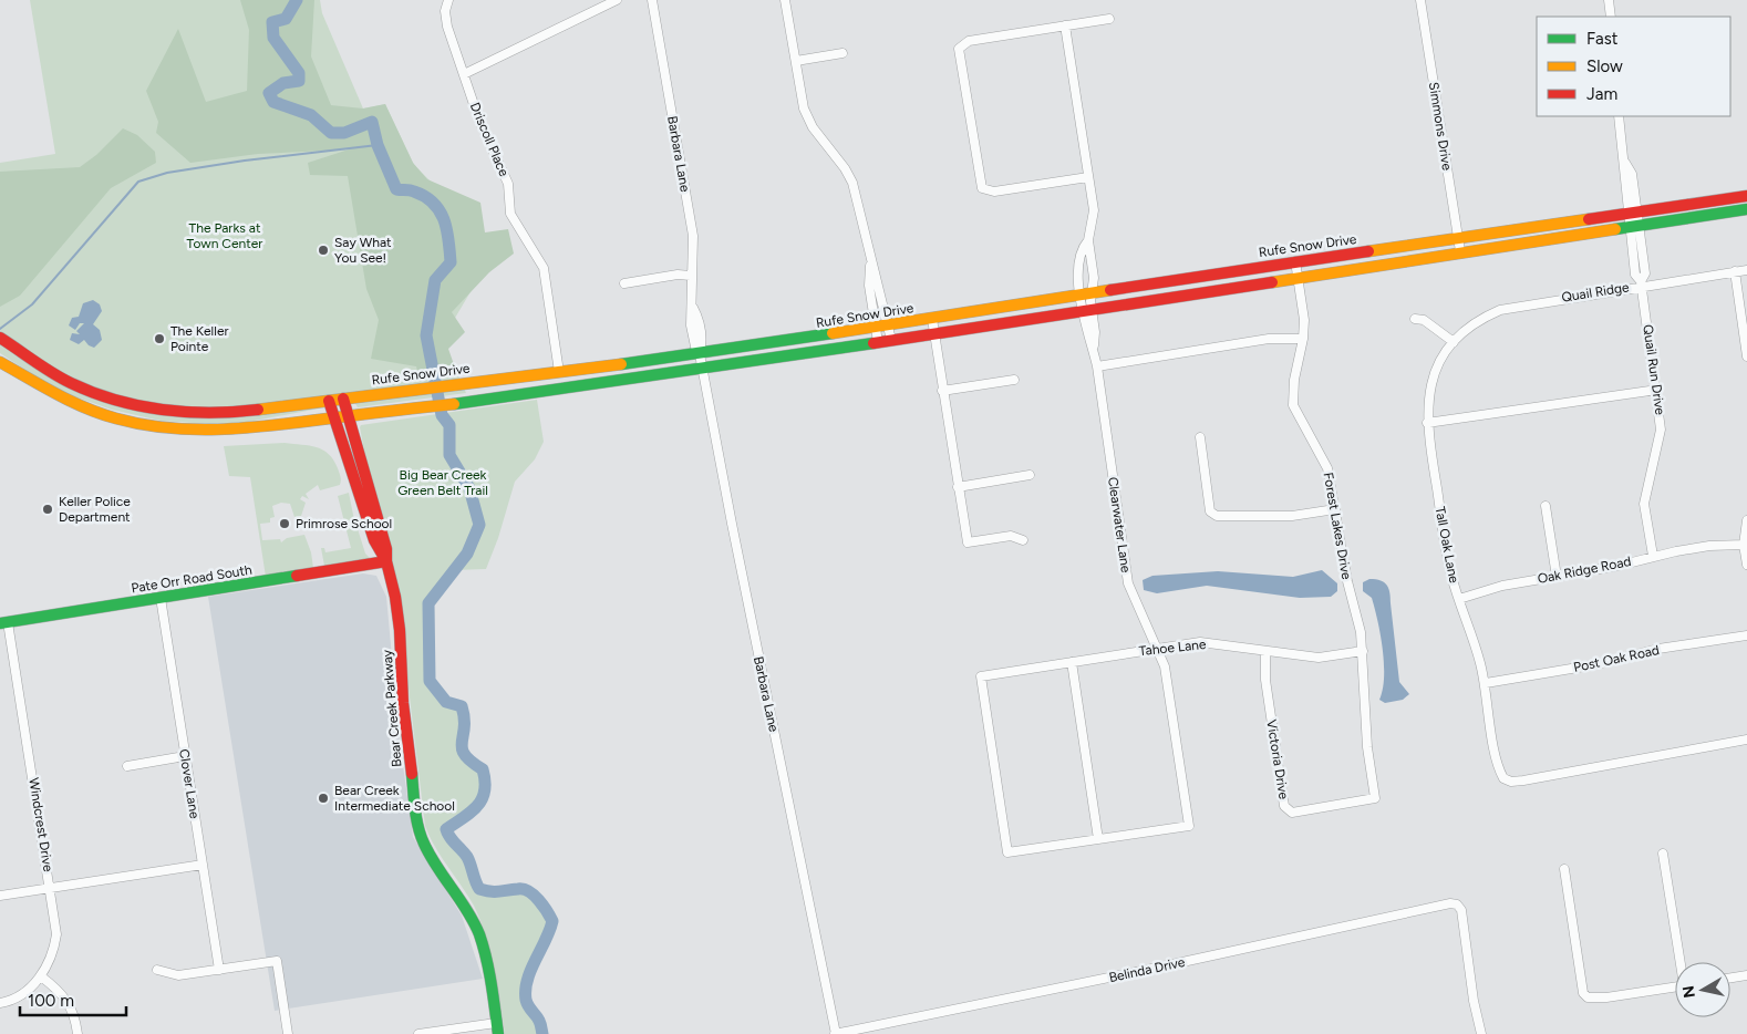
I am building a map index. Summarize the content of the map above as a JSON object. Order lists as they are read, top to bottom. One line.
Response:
{"streets":{"main road":["Rufe Snow Drive","Pate Orr Road South","Bear Creek Parkway"],"street":["Simmons Drive","Driscoll Place","Barbara Lane","Quail Ridge","Quail Run Drive","Clearwater Lane","Forest Lakes Drive","Tall Oak Lane","Oak Ridge Road","Tahoe Lane","Post Oak Road","Victoria Drive","Clover Lane","Windcrest Drive","Belinda Drive"]},"crossings":[["Simmons Drive","Rufe Snow Drive"],["Driscoll Place","Rufe Snow Drive"],["Barbara Lane","Rufe Snow Drive"],["Barbara Lane","Belinda Drive"],["Rufe Snow Drive","Quail Run Drive"],["Rufe Snow Drive","Clearwater Lane"],["Rufe Snow Drive","Forest Lakes Drive"],["Rufe Snow Drive","Bear Creek Parkway"],["Quail Ridge","Quail Run Drive"],["Quail Ridge","Tall Oak Lane"],["Quail Run Drive","Oak Ridge Road"],["Clearwater Lane","Tahoe Lane"],["Forest Lakes Drive","Tahoe Lane"],["Forest Lakes Drive","Victoria Drive"],["Tall Oak Lane","Oak Ridge Road"],["Tall Oak Lane","Post Oak Road"],["Pate Orr Road South","Bear Creek Parkway"],["Pate Orr Road South","Clover Lane"],["Pate Orr Road South","Windcrest Drive"],["Tahoe Lane","Victoria Drive"]],"parks":["The Parks at Town Center","Big Bear Creek Green Belt Trail"],"places":["Say What You See!","The Keller Pointe","Keller Police Department","Primrose School","Bear Creek Intermediate School"],"legend":["Fast","Slow","Jam"],"scale_bar":"100 m","north":"left"}
